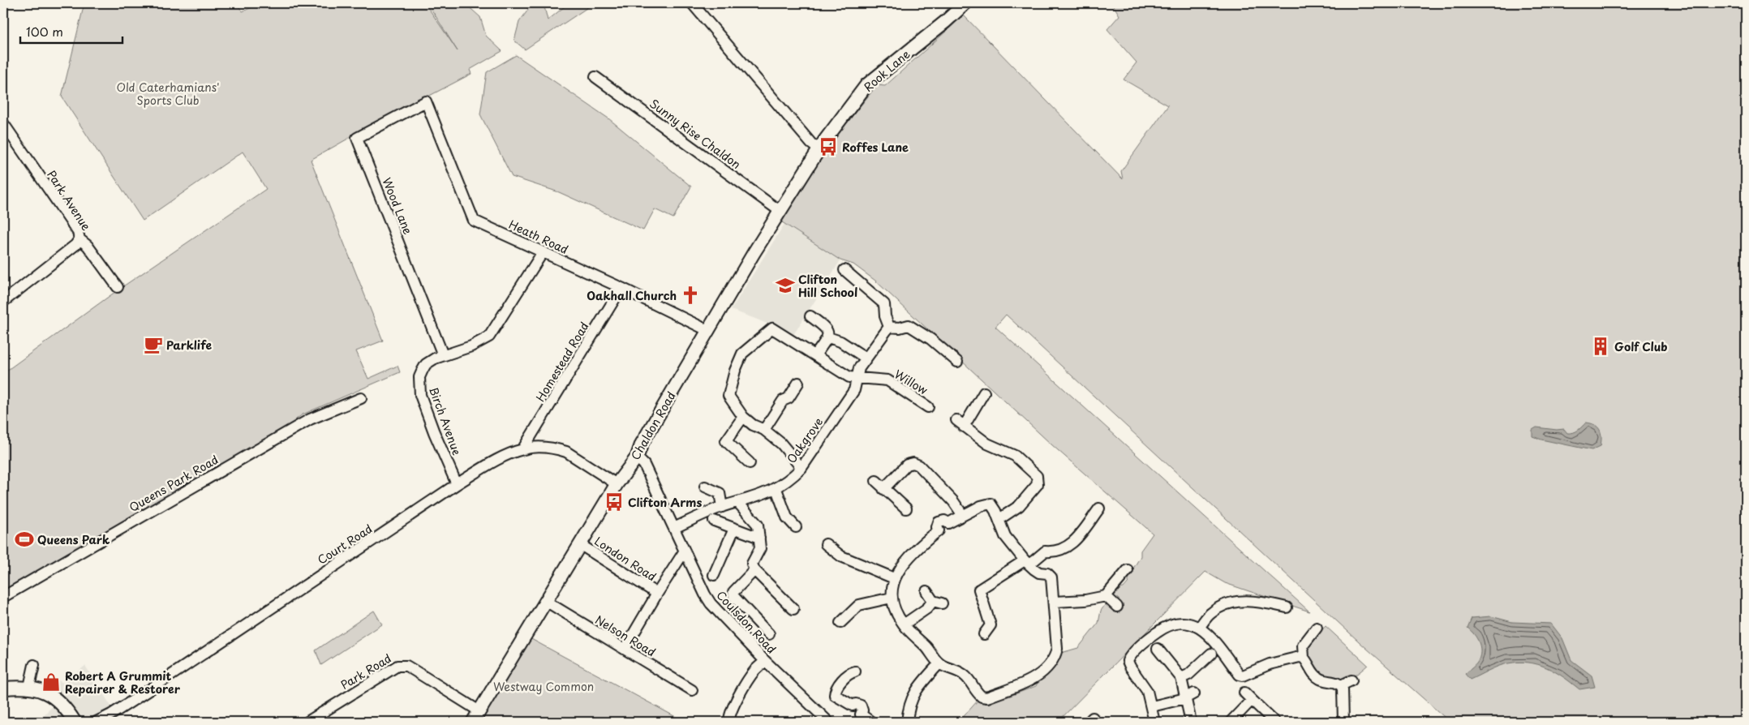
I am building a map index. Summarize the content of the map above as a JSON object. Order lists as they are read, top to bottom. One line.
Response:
{"streets":{"main road":["Rook Lane","Chaldon Road"],"street":["Sunny Rise Chaldon","Park Avenue","Wood Lane","Heath Road","Homestead Road","Willow","Birch Avenue","Oakgrove","Queens Park Road","Court Road","London Road","Coulsdon Road","Nelson Road","Park Road"]},"crossings":[["Rook Lane","Chaldon Road"],["Sunny Rise Chaldon","Chaldon Road"],["Wood Lane","Heath Road"],["Wood Lane","Birch Avenue"],["Heath Road","Homestead Road"],["Heath Road","Birch Avenue"],["Heath Road","Chaldon Road"],["Homestead Road","Court Road"],["Willow","Oakgrove"],["Birch Avenue","Court Road"],["Chaldon Road","Court Road"],["Chaldon Road","London Road"],["Chaldon Road","Coulsdon Road"],["Chaldon Road","Nelson Road"],["Chaldon Road","Park Road"],["Oakgrove","Coulsdon Road"]],"parks":["Old Caterhamians' Sports Club","Westway Common"],"places":{"bus stop":["Roffes Lane","Clifton Arms"],"school or university":["Clifton Hill School"],"church":["Oakhall Church"],"cafe":["Parklife"],"building":["Golf Club"],"sports":["Queens Park"],"shop":["Robert A Grummit Repairer & Restorer"]},"scale_bar":"100 m"}
